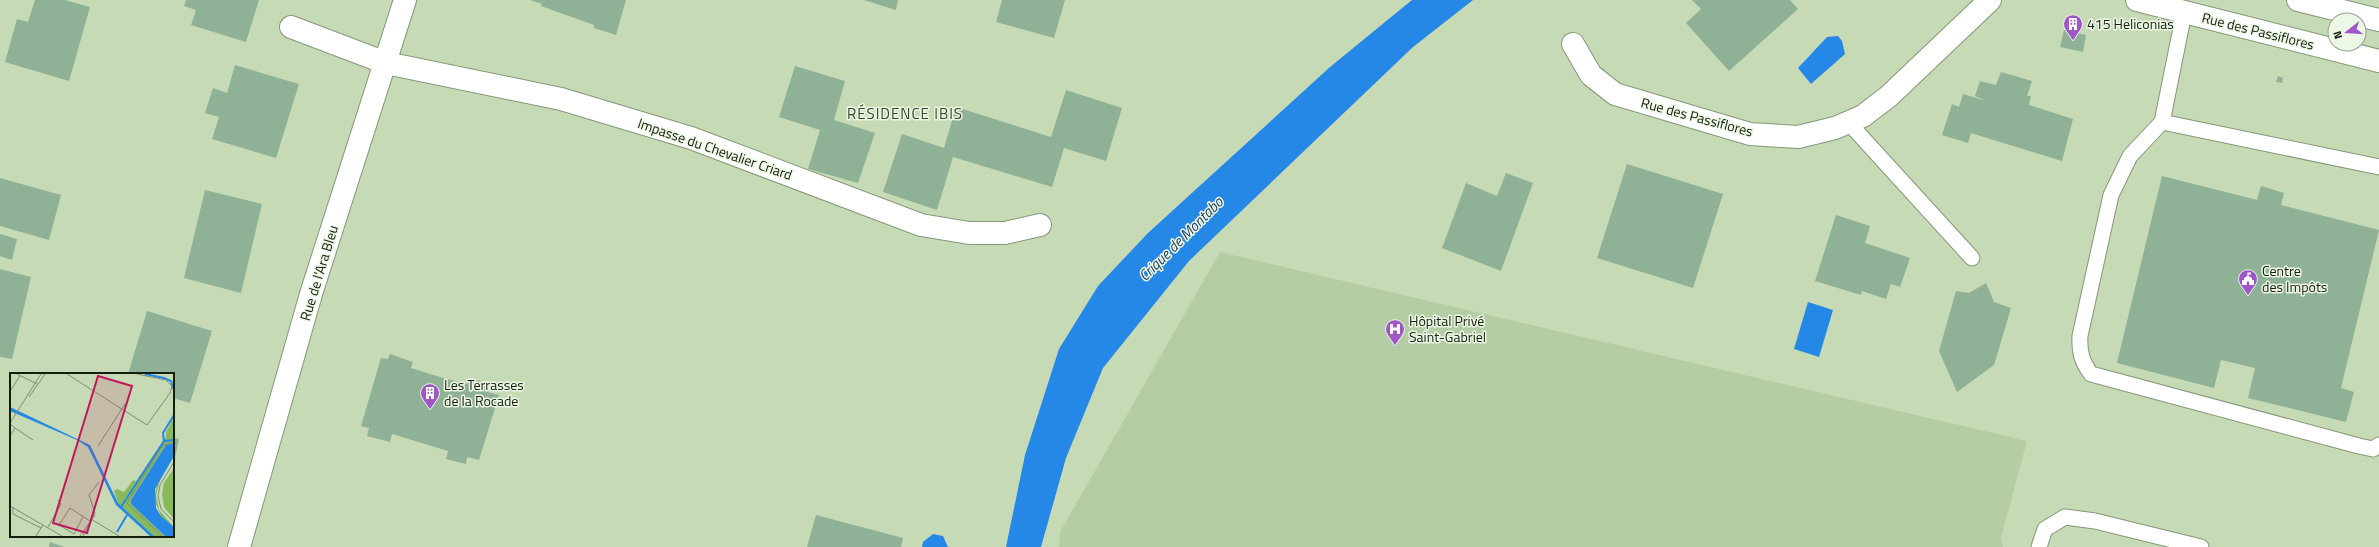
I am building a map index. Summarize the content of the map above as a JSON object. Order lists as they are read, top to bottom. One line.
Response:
{"streets":{"street":["Rue des Passiflores","Impasse du Chevalier Criard","Rue de l'Ara Bleu"]},"crossings":[["Impasse du Chevalier Criard","Rue de l'Ara Bleu"]],"districts":["RÉSIDENCE IBIS"],"water":["Crique de Montabo"],"places":{"building":["415 Heliconias","Les Terrasses de la Rocade"],"public building":["Centre des Impôts"],"hospital":["Hôpital Privé Saint-Gabriel"]},"north":"left"}
